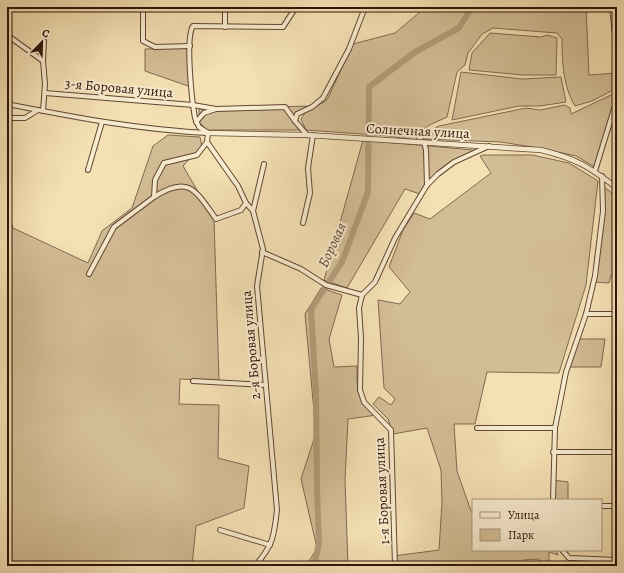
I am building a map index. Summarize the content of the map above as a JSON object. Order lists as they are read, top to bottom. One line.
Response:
{"streets":{"street":["3-я Боровая улица","Солнечная улица","2-я Боровая улица","1-я Боровая улица"]},"water":["Боровая"],"legend":["Улица","Парк"],"north":"top right"}
